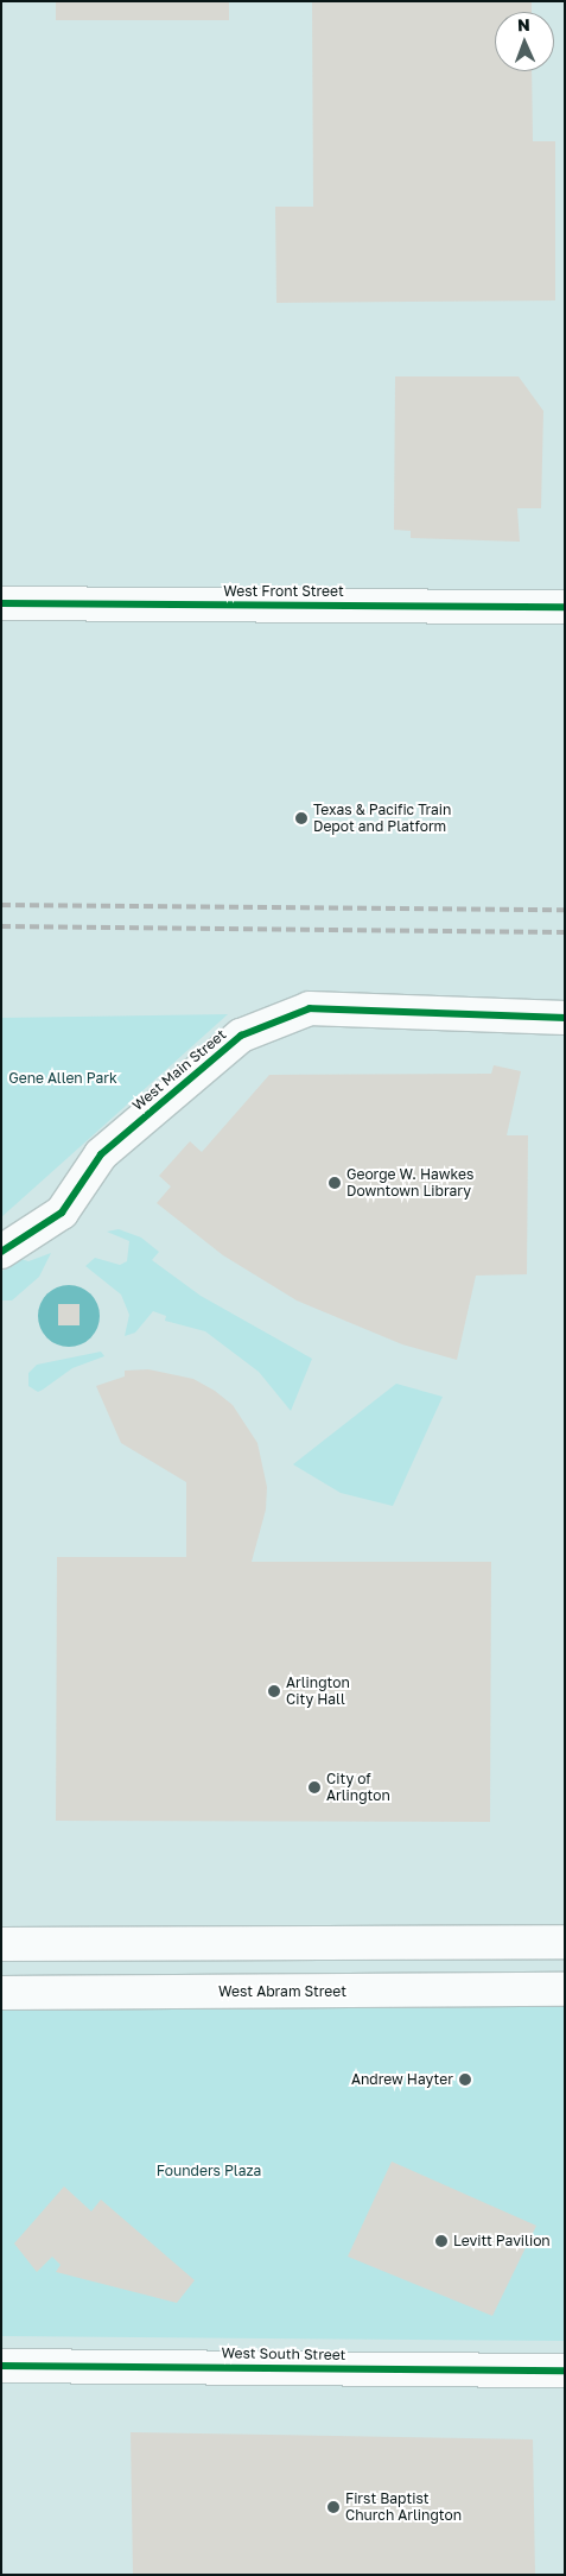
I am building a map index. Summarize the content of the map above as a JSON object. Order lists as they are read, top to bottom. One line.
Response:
{"streets":{"street":["West Front Street","West Main Street","West Abram Street","West South Street"]},"parks":["Gene Allen Park","Founders Plaza"],"places":["Texas & Pacific Train Depot and Platform","George W. Hawkes Downtown Library","Arlington City Hall","City of Arlington","Andrew Hayter","Levitt Pavilion","First Baptist Church Arlington"],"north":"top"}
